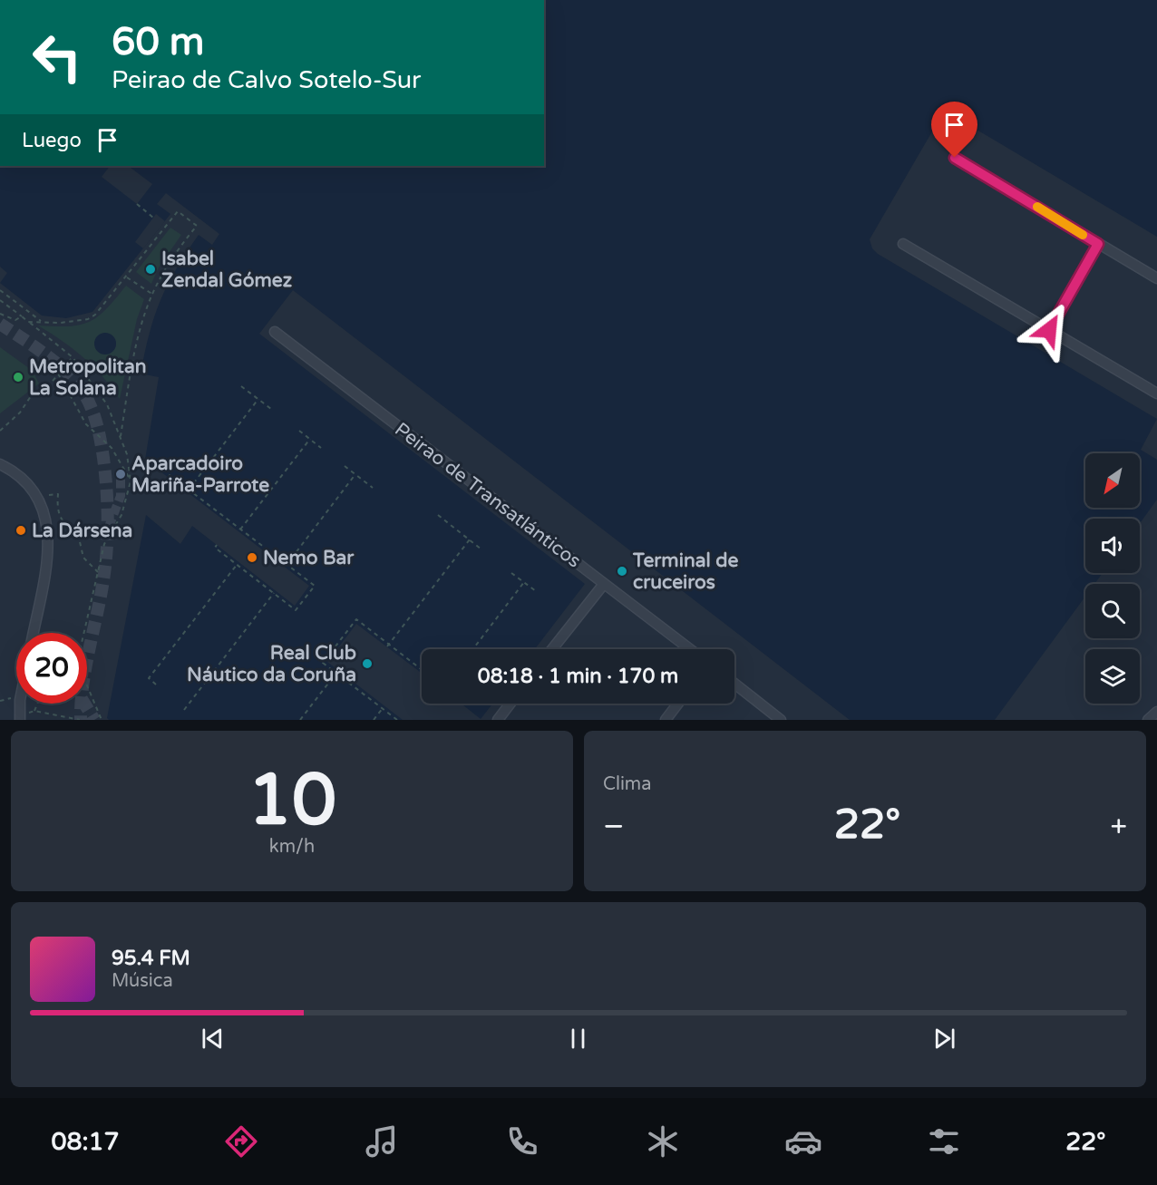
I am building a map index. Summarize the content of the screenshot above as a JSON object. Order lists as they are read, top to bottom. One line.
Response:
{"streets":{"street":["Peirao de Transatlánticos"]},"places":["Isabel Zendal Gómez","Metropolitan La Solana","Aparcadoiro Mariña-Parrote","La Dársena","Nemo Bar","Terminal de cruceiros","Real Club Náutico da Coruña"],"north":"bottom left","page":{"turn":["60 m","Peirao de Calvo Sotelo-Sur"],"then":"Luego","limit":"20","trip":"08:18 · 1 min · 170 m","tile":[["10","km/h"],"Clima"],"heat":["−","22°","+"],"song":["95.4 FM","Música"],"tabs":["08:17","22°"]}}
